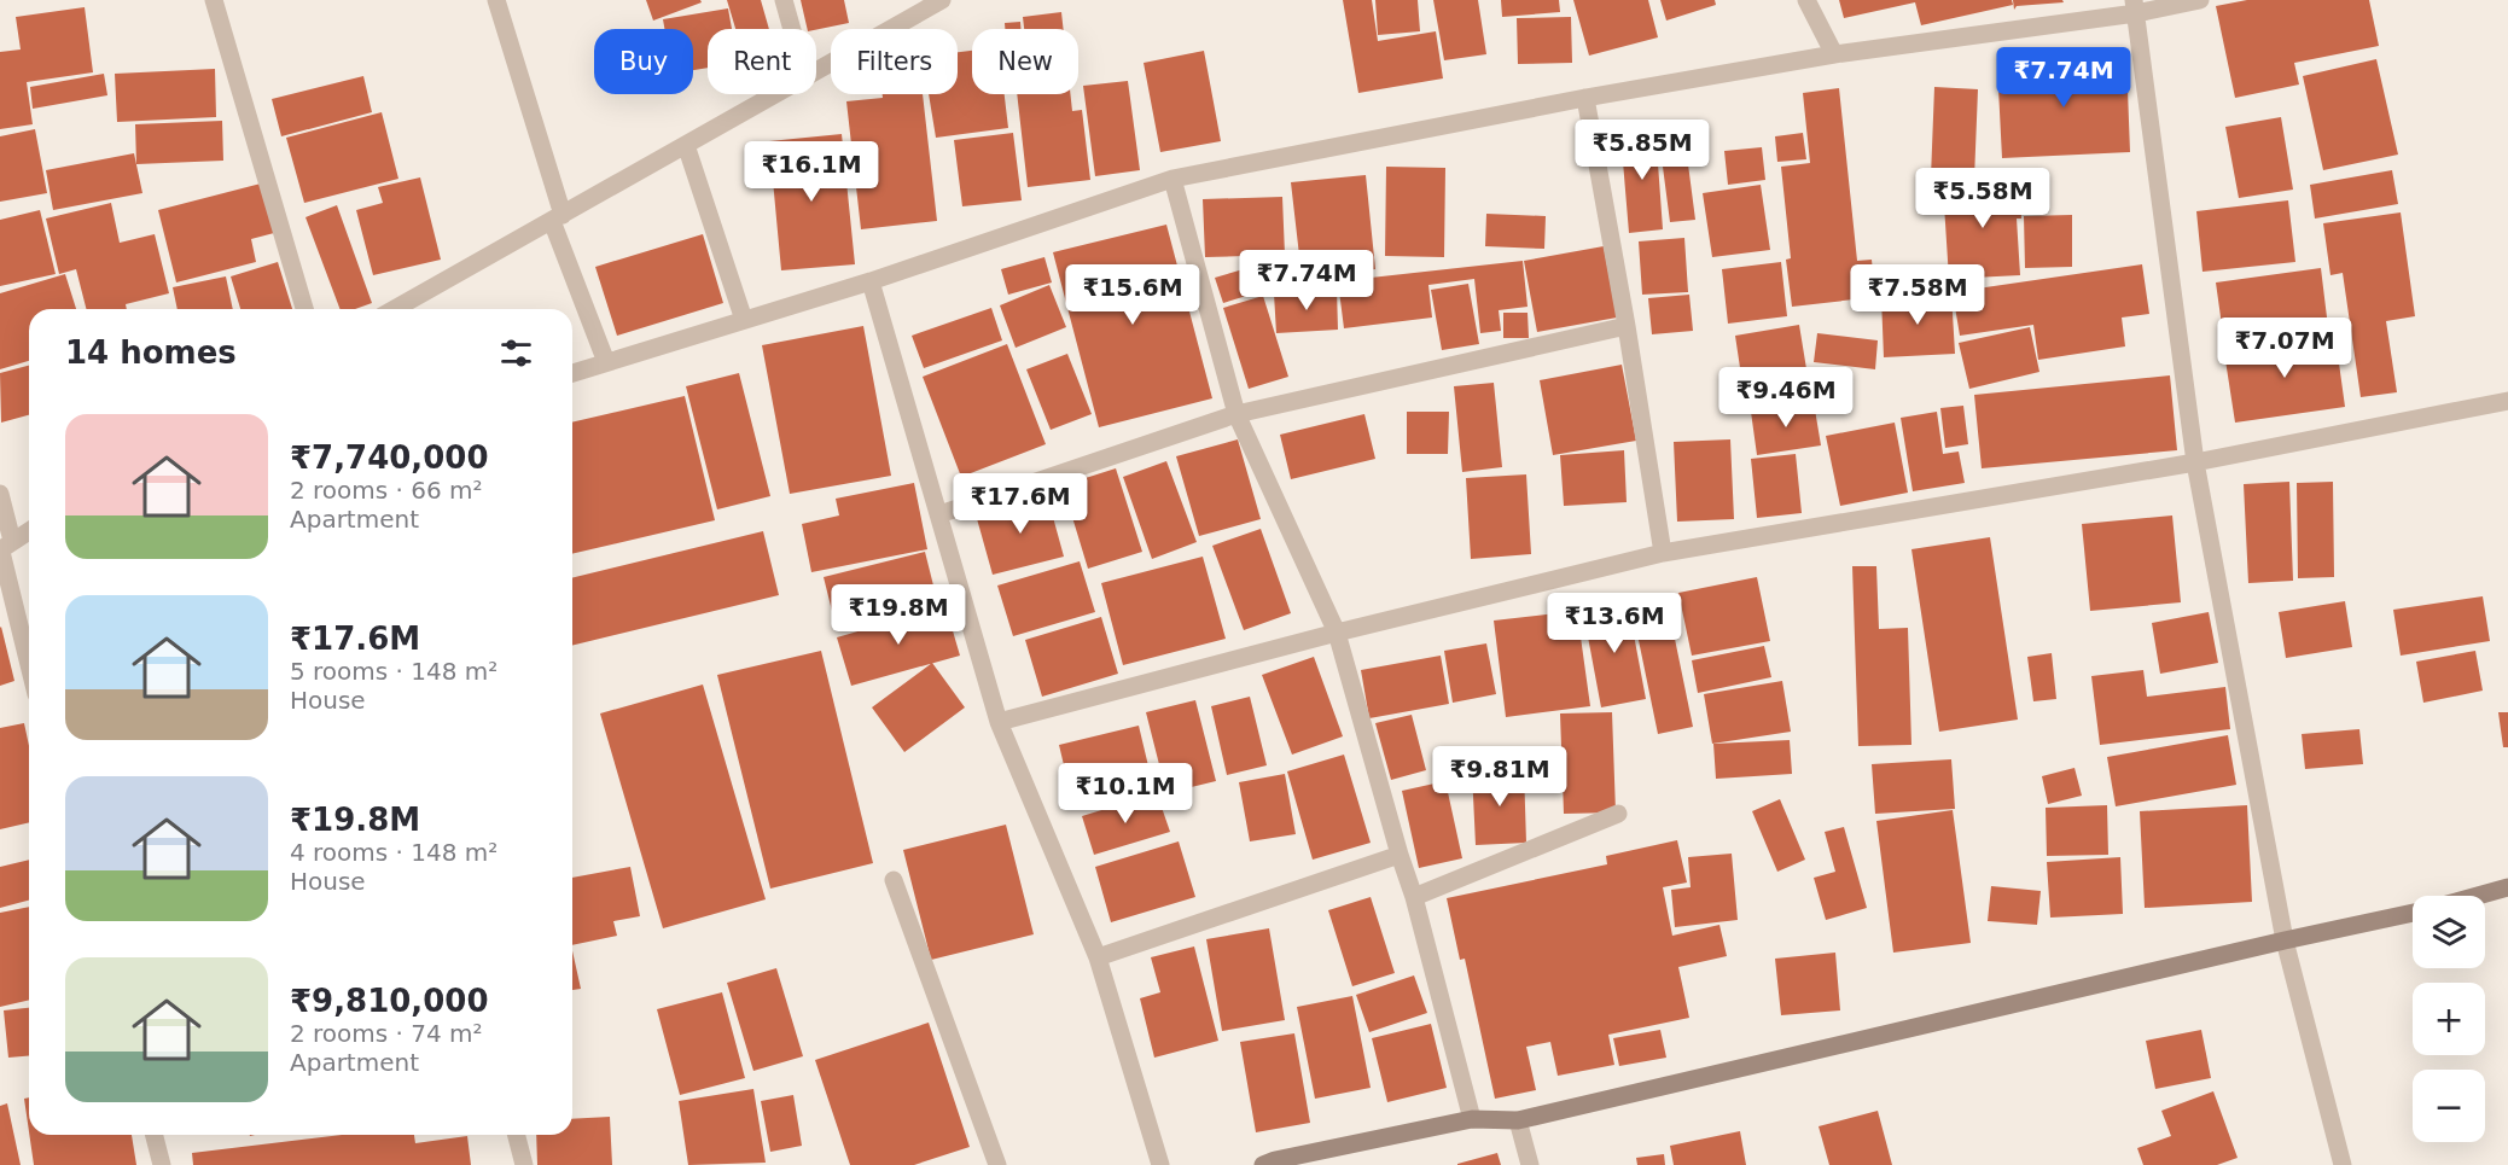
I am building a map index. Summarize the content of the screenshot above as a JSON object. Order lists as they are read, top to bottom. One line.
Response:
{"page":{"chip":["Buy","Rent","Filters","New"],"price":["₹7.74M","₹5.85M","₹16.1M","₹5.58M","₹7.74M","₹15.6M","₹7.58M","₹7.07M","₹9.46M","₹17.6M","₹19.8M","₹13.6M","₹9.81M","₹10.1M"],"heading":"14 homes","list":[{"name":"₹7,740,000","note":"2 rooms · 66 m² · Apartment"},{"name":"₹17.6M","note":"5 rooms · 148 m² · House"},{"name":"₹19.8M","note":"4 rooms · 148 m² · House"},{"name":"₹9,810,000","note":"2 rooms · 74 m² · Apartment"}],"map_buttons":["+","−"]}}
